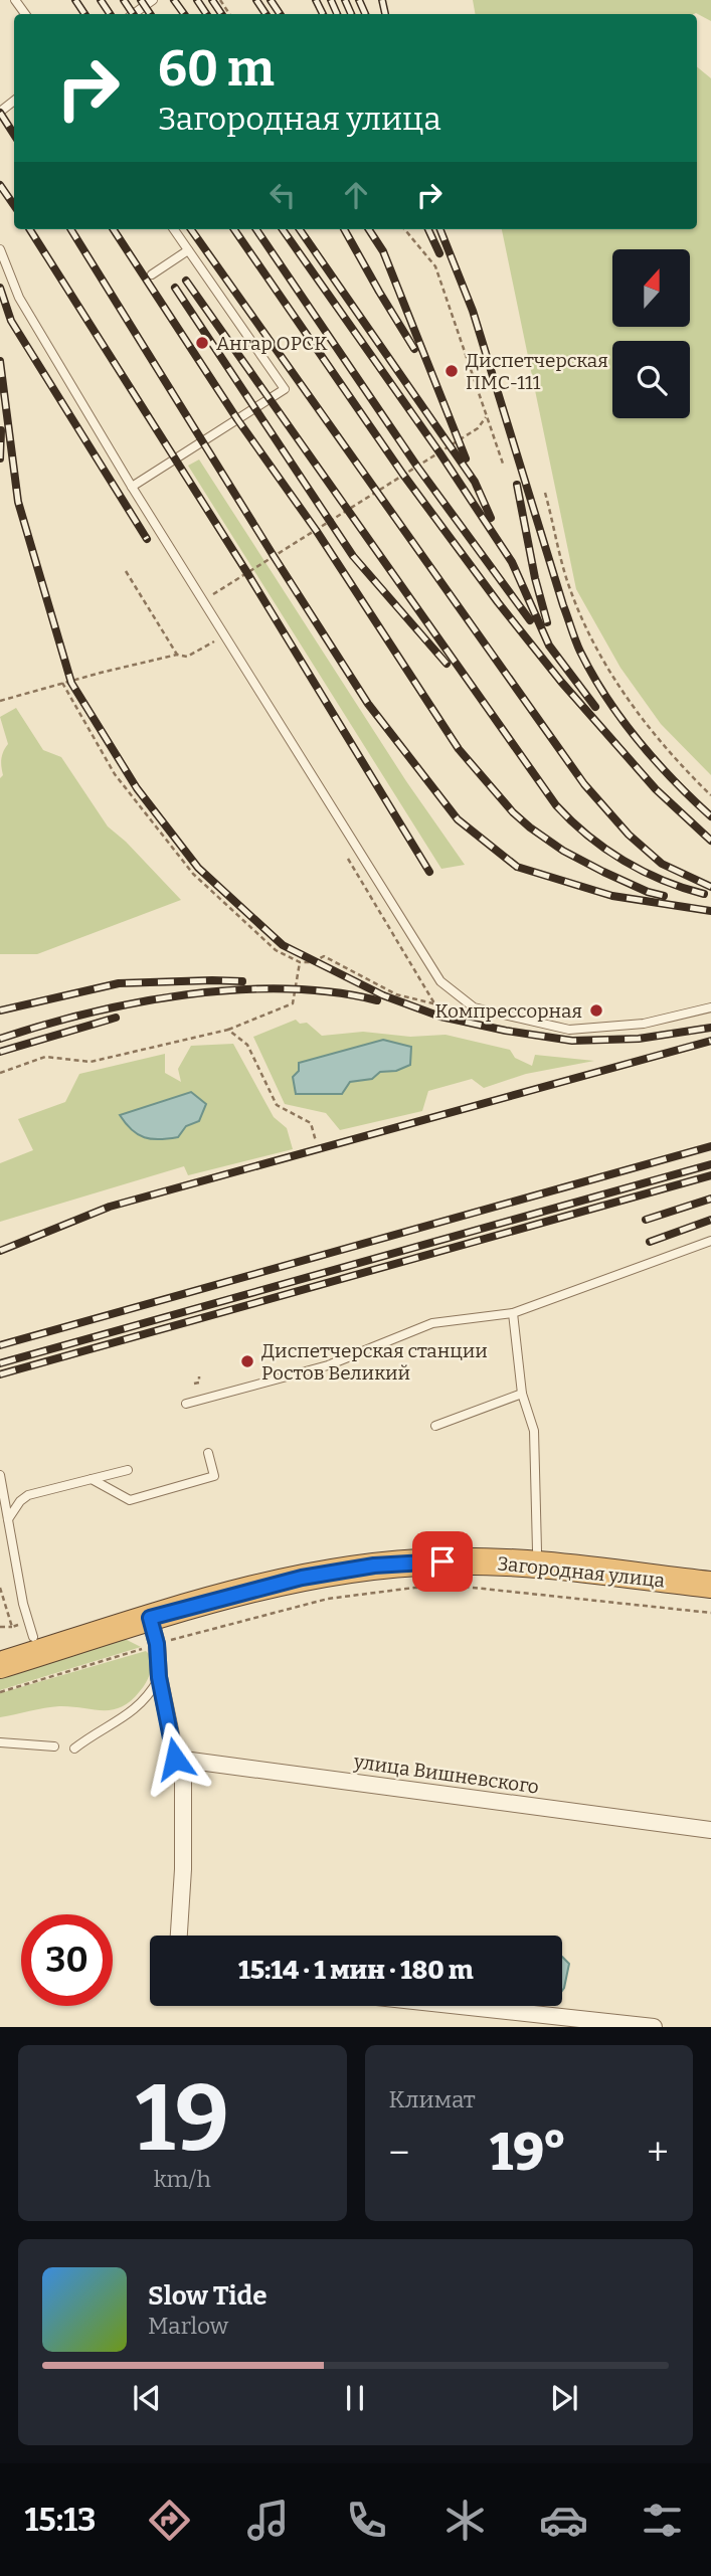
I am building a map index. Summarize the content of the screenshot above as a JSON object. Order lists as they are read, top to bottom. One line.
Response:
{"streets":{"highway":["Загородная улица"],"street":["улица Вишневского"]},"places":["Ангар ОРСК","Диспетчерская ПМС-111","Компрессорная","Диспетчерская станции Ростов Великий"],"north":"top","page":{"turn":["60 m","Загородная улица"],"limit":"30","trip":"15:14 · 1 мин · 180 m","tile":[["19","km/h"],"Климат"],"heat":["−","19°","+"],"song":["Slow Tide","Marlow"],"tabs":"15:13"}}
